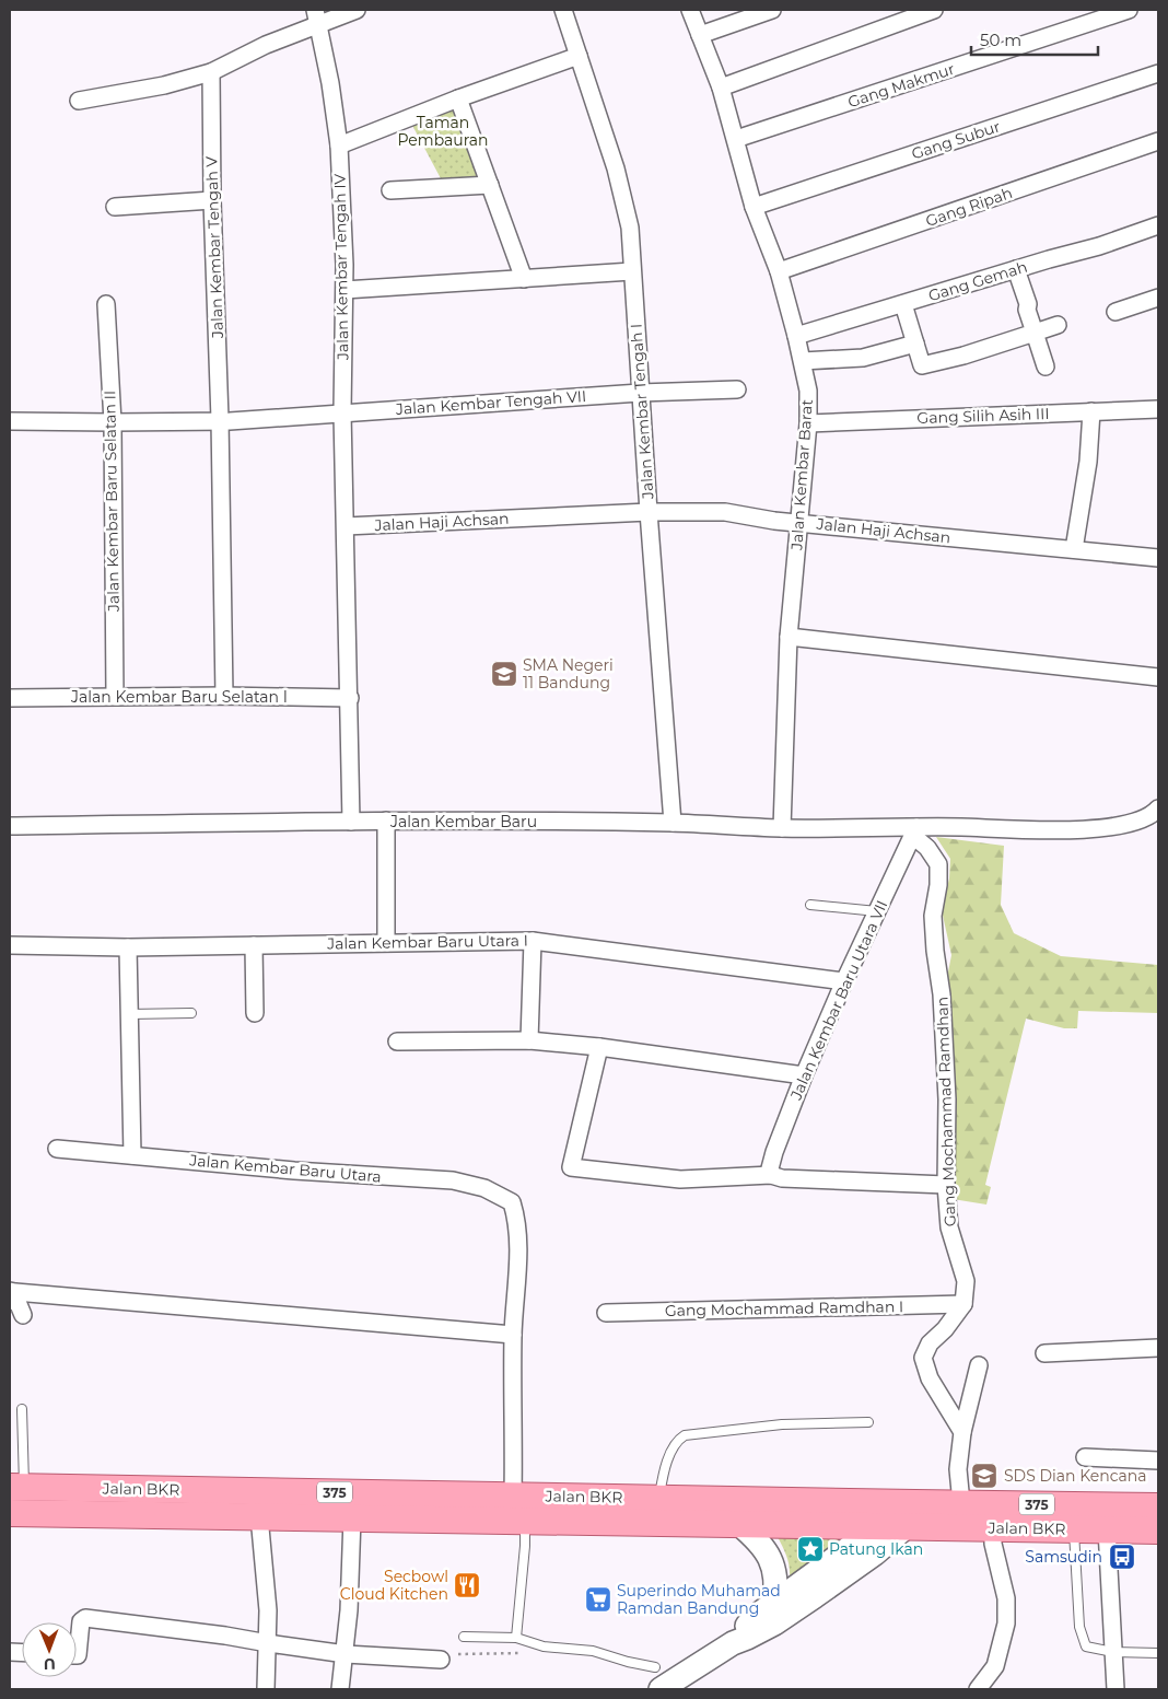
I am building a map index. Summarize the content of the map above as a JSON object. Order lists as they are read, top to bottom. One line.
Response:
{"streets":{"main road":["Jalan BKR","375"],"street":["Gang Makmur","Gang Subur","Gang Ripah","Jalan Kembar Tengah V","Jalan Kembar Tengah IV","Gang Gemah","Jalan Kembar Tengah VII","Jalan Kembar Tengah I","Gang Silih Asih III","Jalan Kembar Barat","Jalan Kembar Baru Selatan II","Jalan Haji Achsan","Jalan Kembar Baru Selatan I","Jalan Kembar Baru","Jalan Kembar Baru Utara I","Jalan Kembar Baru Utara VII","Gang Mochammad Ramdhan","Jalan Kembar Baru Utara","Gang Mochammad Ramdhan I"]},"crossings":[["Gang Makmur","Jalan Kembar Barat"],["Gang Subur","Jalan Kembar Barat"],["Gang Ripah","Jalan Kembar Barat"],["Jalan Kembar Tengah V","Jalan Kembar Tengah VII"],["Jalan Kembar Tengah V","Jalan Kembar Baru Selatan I"],["Jalan Kembar Tengah IV","Jalan Kembar Tengah VII"],["Jalan Kembar Tengah IV","Jalan Haji Achsan"],["Jalan Kembar Tengah IV","Jalan Kembar Baru Selatan I"],["Jalan Kembar Tengah IV","Jalan Kembar Baru"],["Gang Gemah","Jalan Kembar Barat"],["Jalan Kembar Tengah VII","Jalan Kembar Tengah I"],["Jalan Kembar Tengah VII","Jalan Kembar Baru Selatan II"],["Jalan Kembar Tengah I","Jalan Haji Achsan"],["Jalan Kembar Tengah I","Jalan Kembar Baru"],["Gang Silih Asih III","Jalan Kembar Barat"],["Jalan Kembar Barat","Jalan Haji Achsan"],["Jalan Kembar Barat","Jalan Kembar Baru"],["Jalan Kembar Baru Selatan II","Jalan Kembar Baru Selatan I"],["Jalan Kembar Baru","Jalan Kembar Baru Utara VII"],["Jalan Kembar Baru","Gang Mochammad Ramdhan"],["Jalan Kembar Baru Utara I","Jalan Kembar Baru Utara VII"],["Jalan Kembar Baru Utara VII","Gang Mochammad Ramdhan"],["Gang Mochammad Ramdhan","Gang Mochammad Ramdhan I"]],"parks":["Taman Pembauran"],"places":{"school or university":["SMA Negeri 11 Bandung","SDS Dian Kencana"],"place":["Patung Ikan"],"bus stop":["Samsudin"],"restaurant":["Secbowl Cloud Kitchen"],"supermarket":["Superindo Muhamad Ramdan Bandung"]},"scale_bar":"50 m","north":"bottom"}
